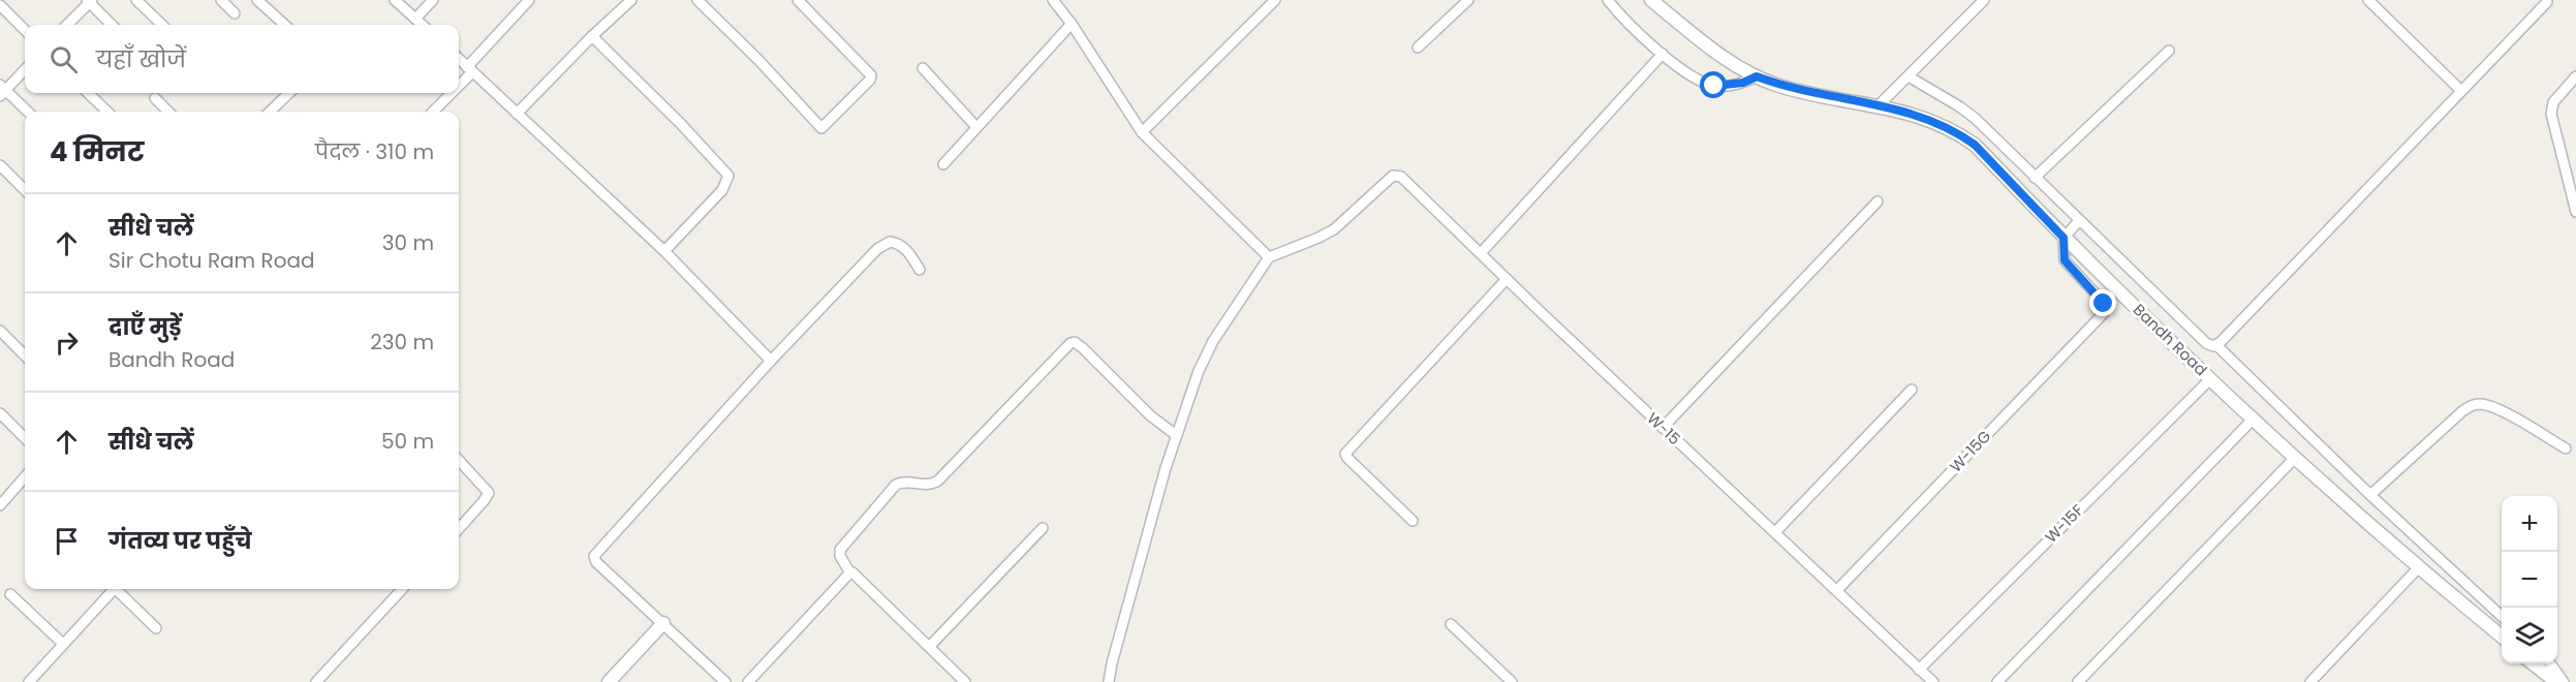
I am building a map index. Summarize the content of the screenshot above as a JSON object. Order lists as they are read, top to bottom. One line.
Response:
{"streets":{"street":["Bandh Road","W-15","W-15G","W-15F"]},"crossings":[["Bandh Road","W-15G"],["Bandh Road","W-15F"],["W-15","W-15G"],["W-15","W-15F"]],"page":{"search":"यहाँ खोजें","heading":["4 मिनट","पैदल · 310 m"],"list":[["सीधे चलें","Sir Chotu Ram Road","30 m"],["दाएँ मुड़ें","Bandh Road","230 m"],["सीधे चलें","50 m"],"गंतव्य पर पहुँचे"],"map_buttons":["+","−"]}}
